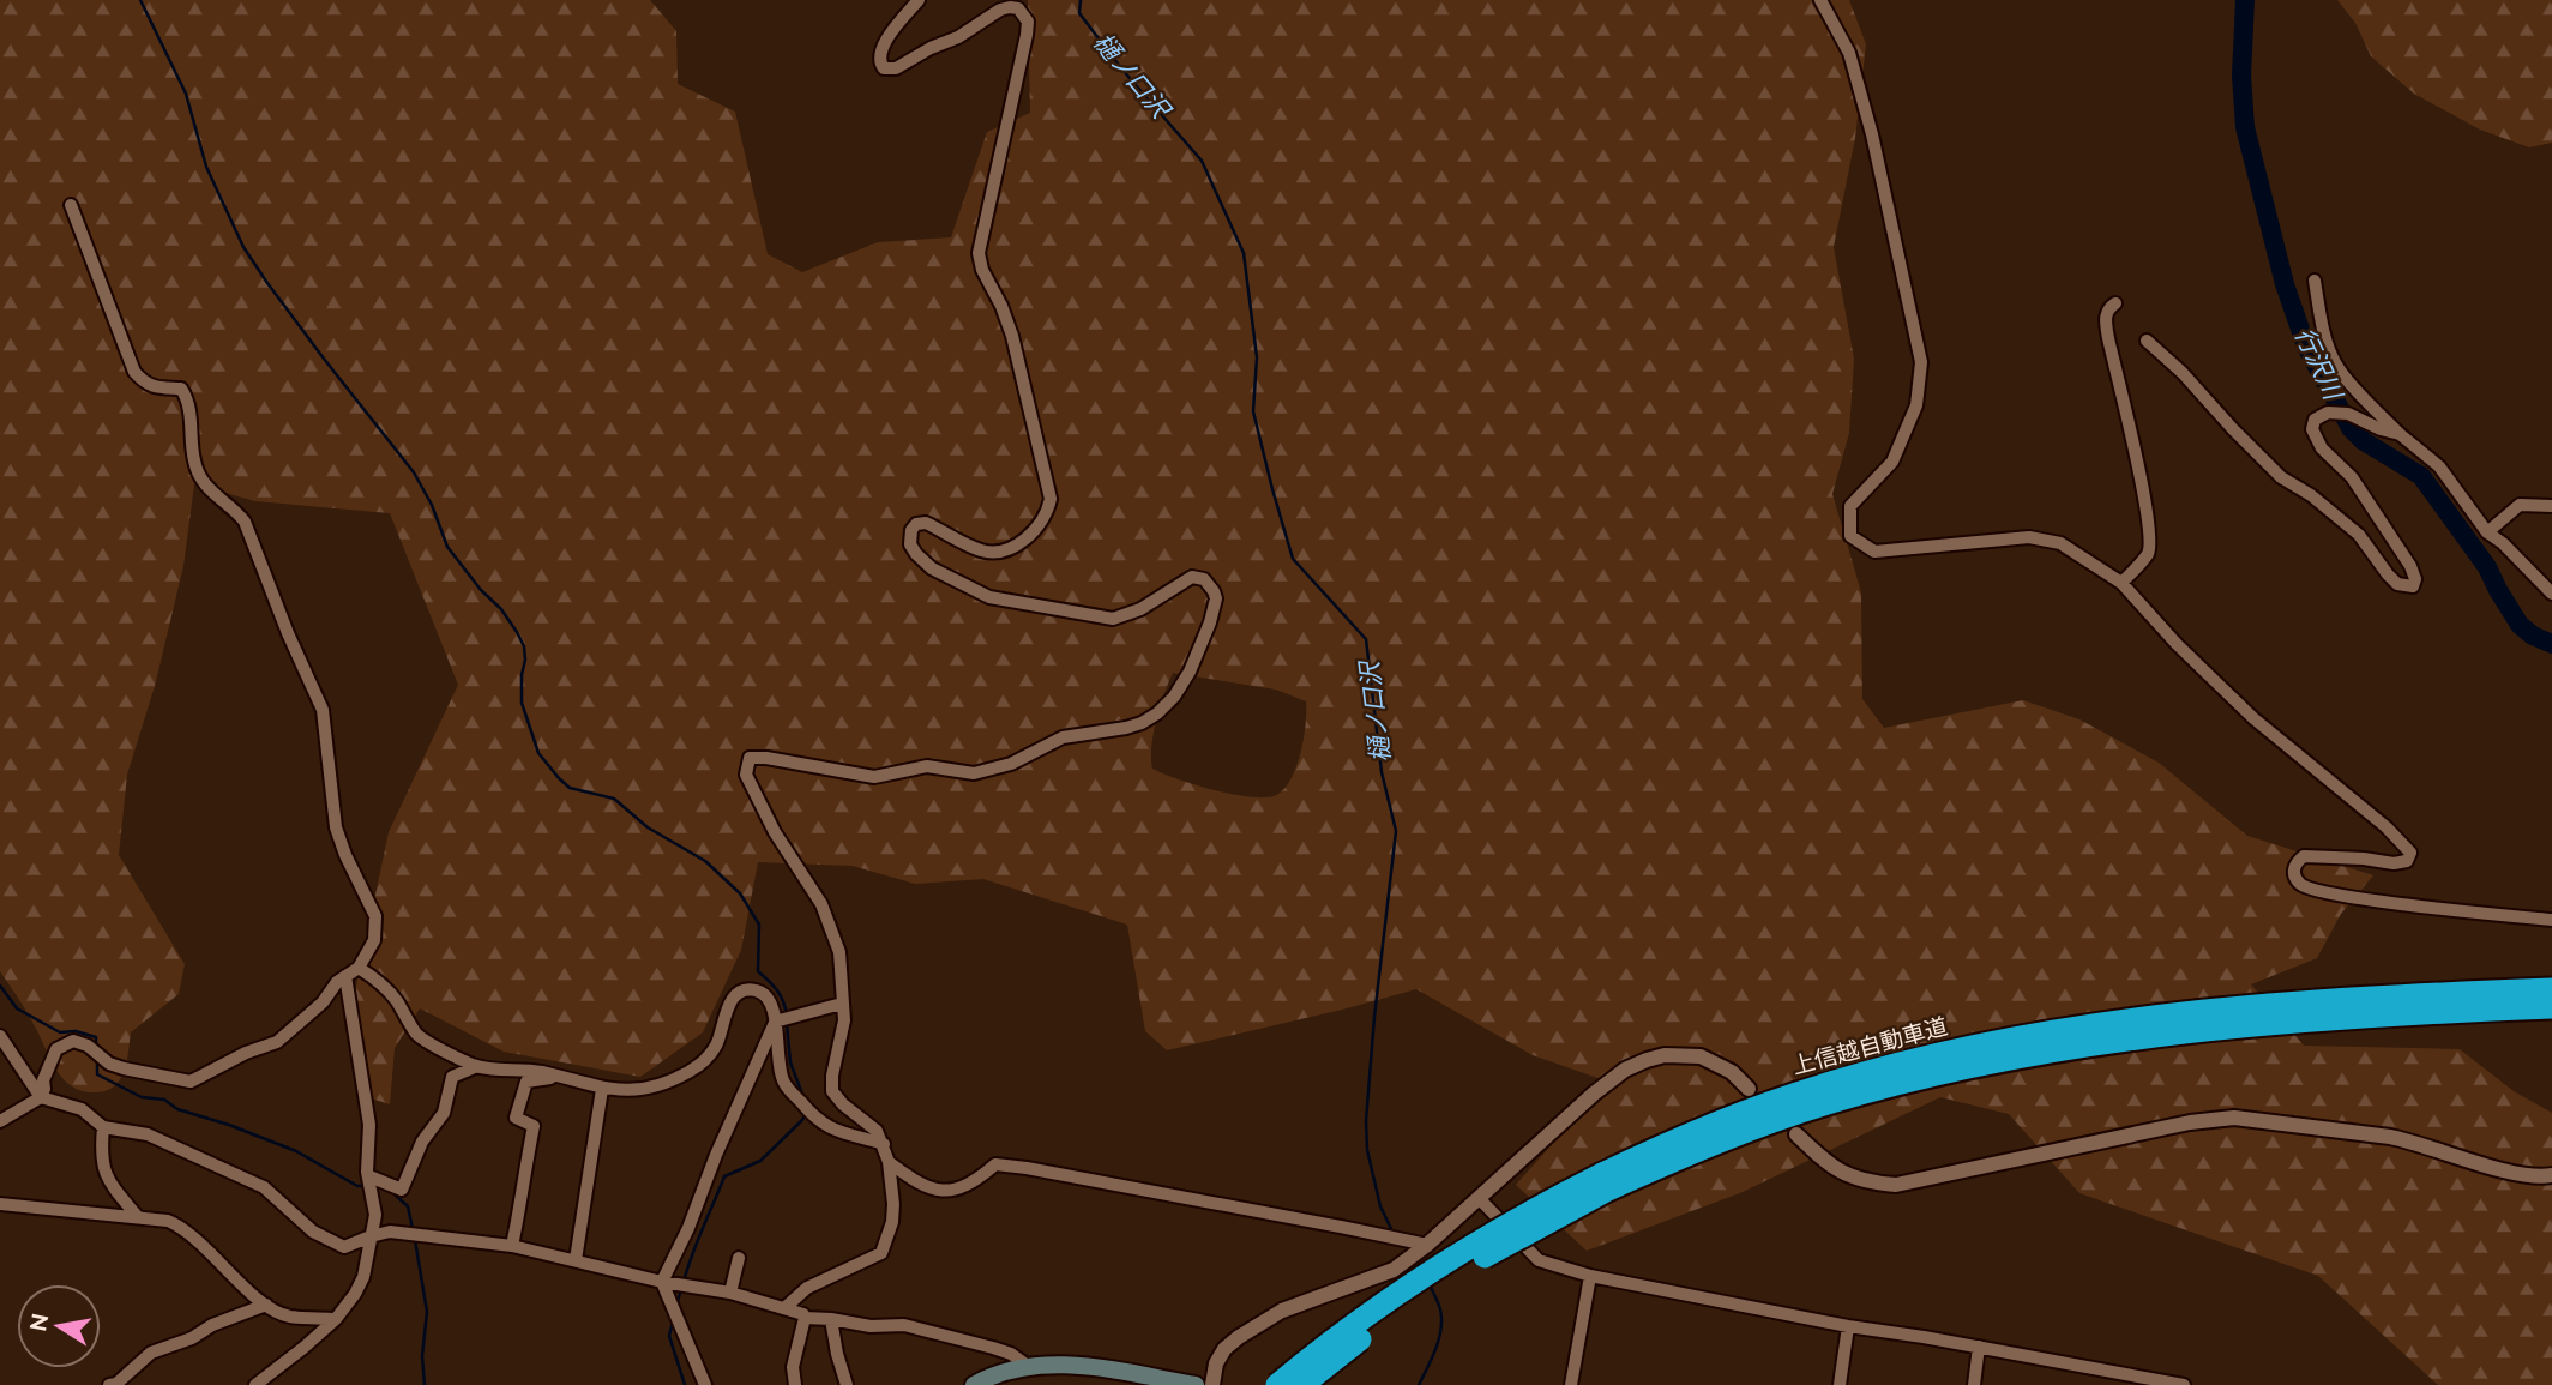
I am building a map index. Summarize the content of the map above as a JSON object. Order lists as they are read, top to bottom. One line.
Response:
{"streets":{"highway":["上信越自動車道"]},"water":["樋ノ口沢","行沢川"],"north":"left"}
